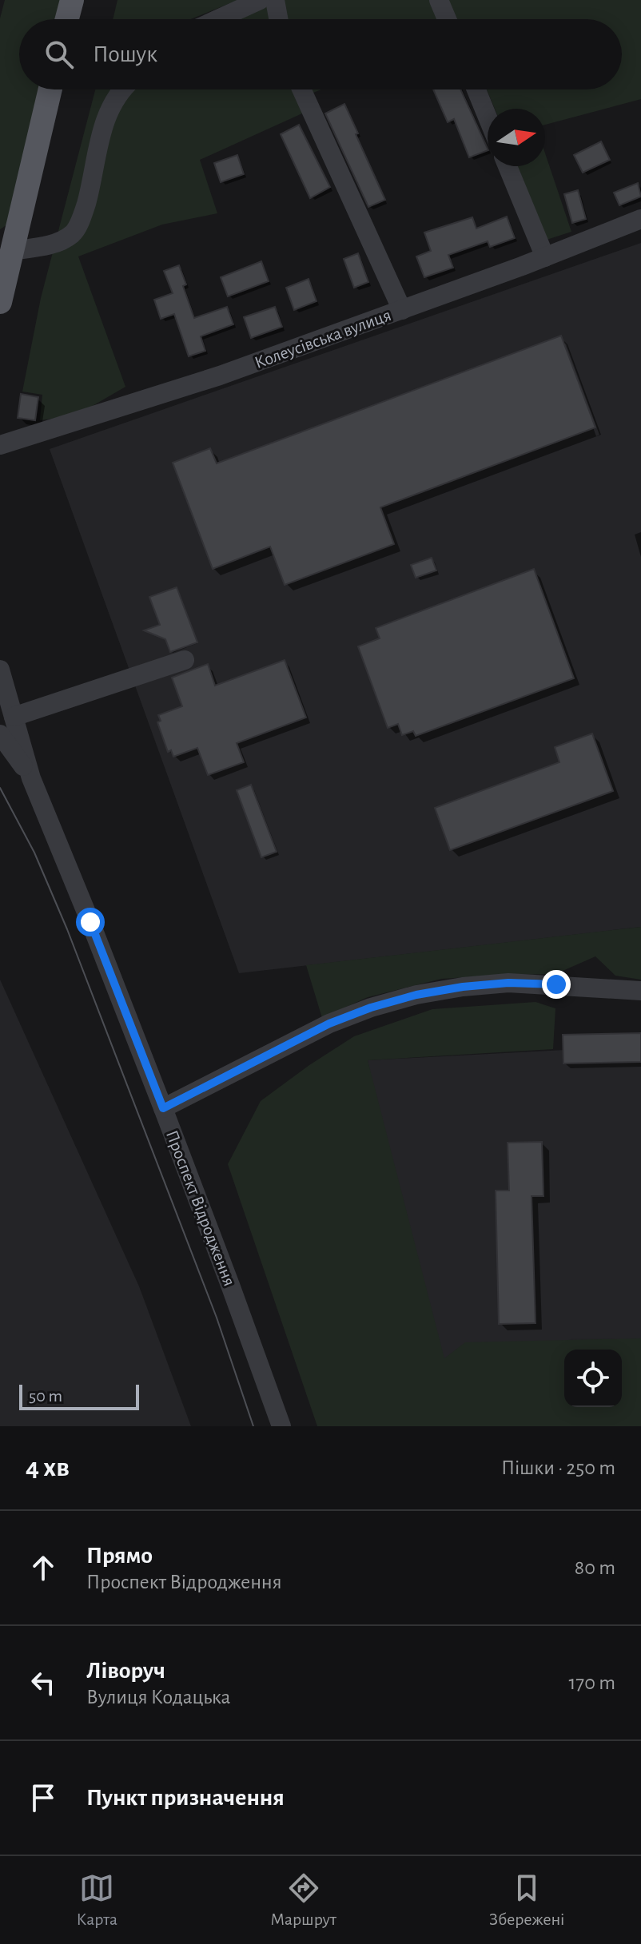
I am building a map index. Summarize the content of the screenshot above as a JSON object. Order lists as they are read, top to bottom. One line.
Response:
{"streets":{"street":["Колеусівська вулиця","Проспект Відродження"]},"scale_bar":"50 m","north":"right","page":{"search":"Пошук","scale":"50 m","heading":["4 хв","Пішки · 250 m"],"list":[["Прямо","Проспект Відродження","80 m"],["Ліворуч","Вулиця Кодацька","170 m"],"Пункт призначення"],"nav":["Карта","Маршрут","Збережені"]}}
